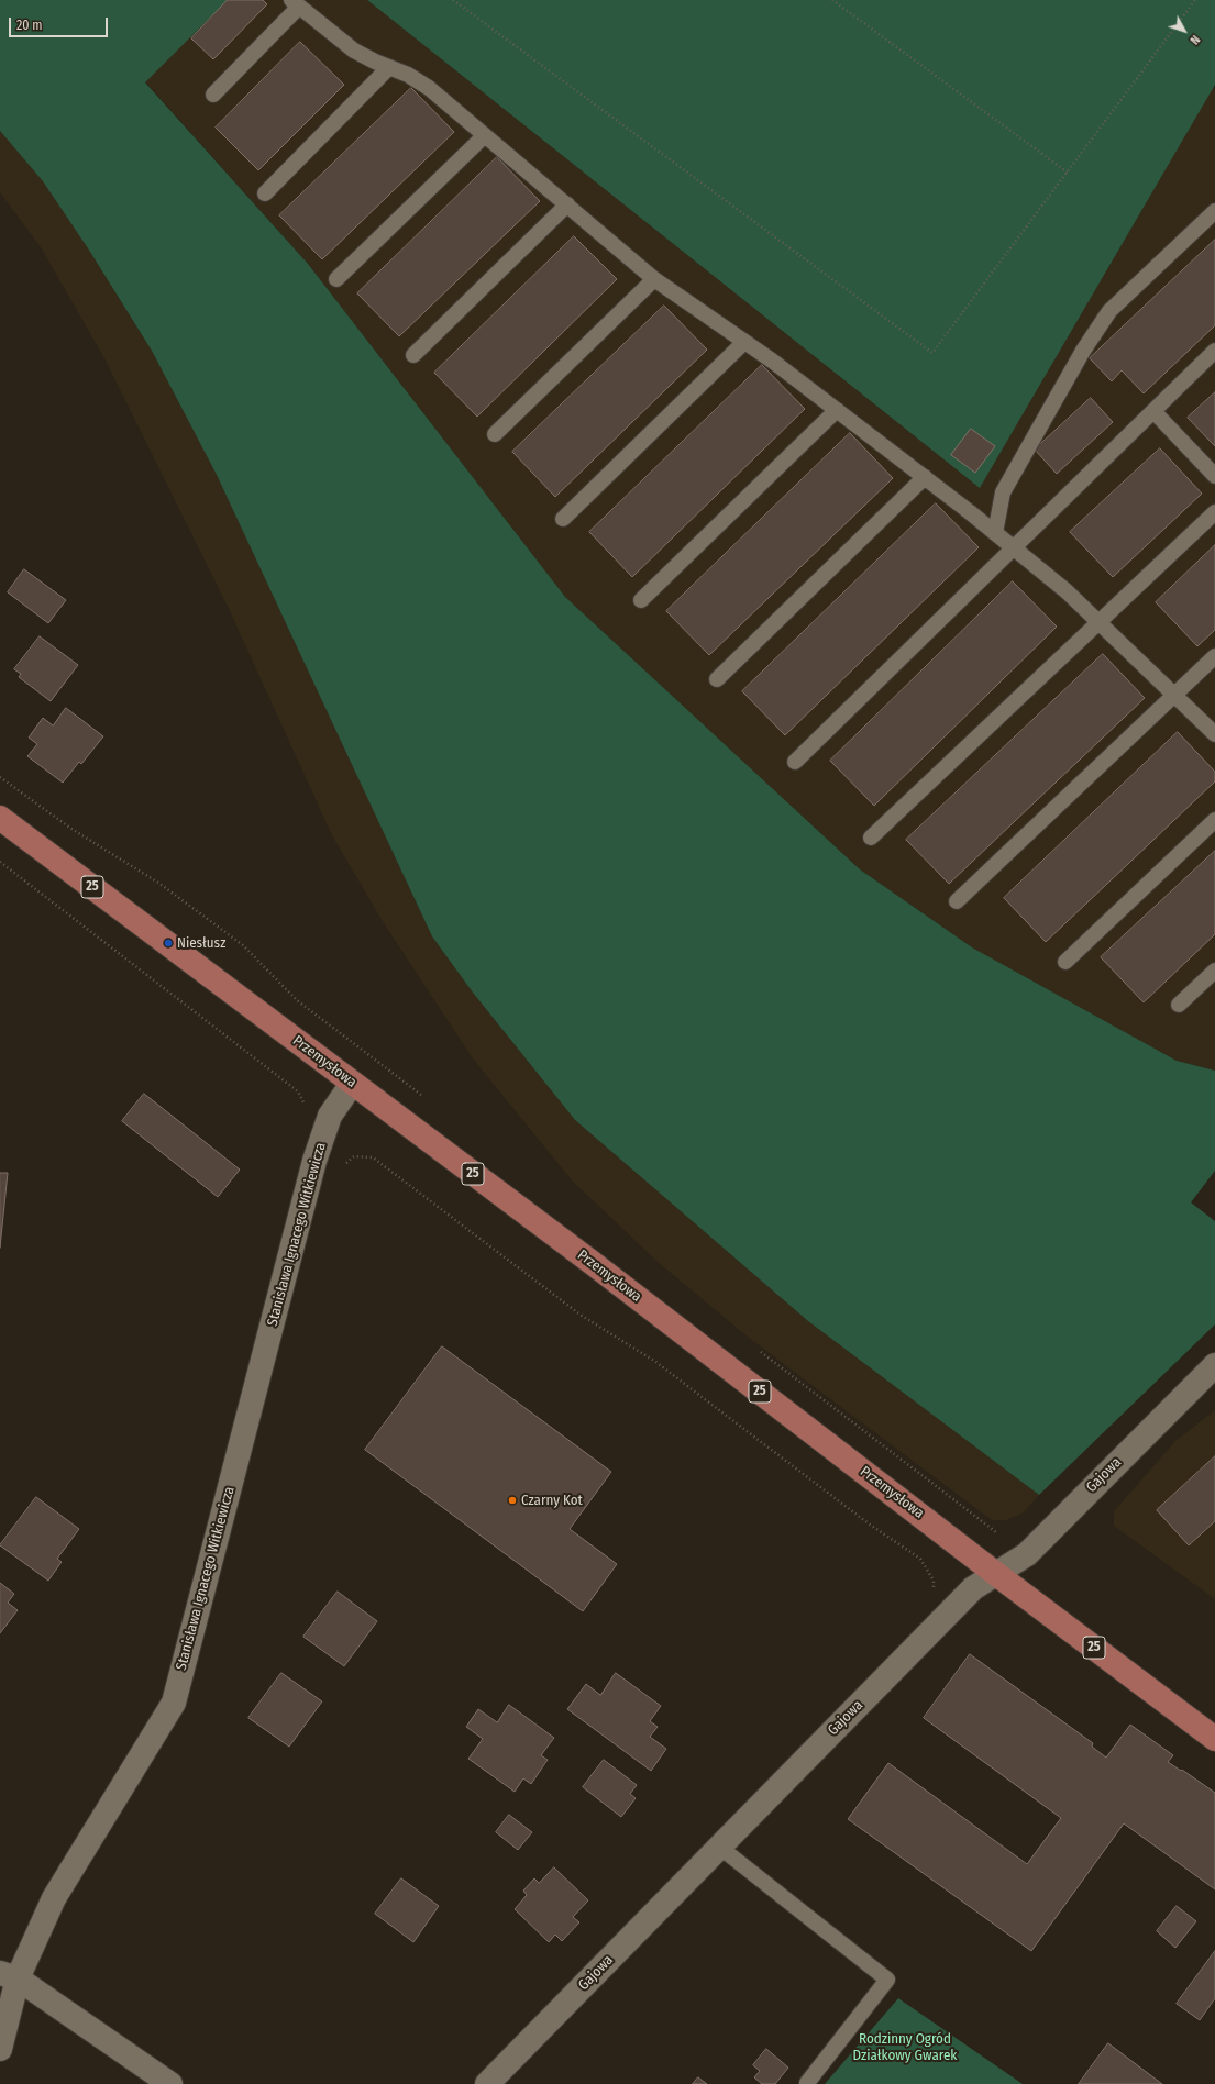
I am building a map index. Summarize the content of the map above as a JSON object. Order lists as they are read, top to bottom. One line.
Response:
{"streets":{"main road":["25","Przemysłowa"],"street":["Stanisława Ignacego Witkiewicza","Gajowa"]},"crossings":[["Przemysłowa","Stanisława Ignacego Witkiewicza"],["Przemysłowa","Gajowa"]],"parks":["Rodzinny Ogród Działkowy Gwarek"],"places":["Niesłusz","Czarny Kot"],"scale_bar":"20 m","north":"bottom right"}
